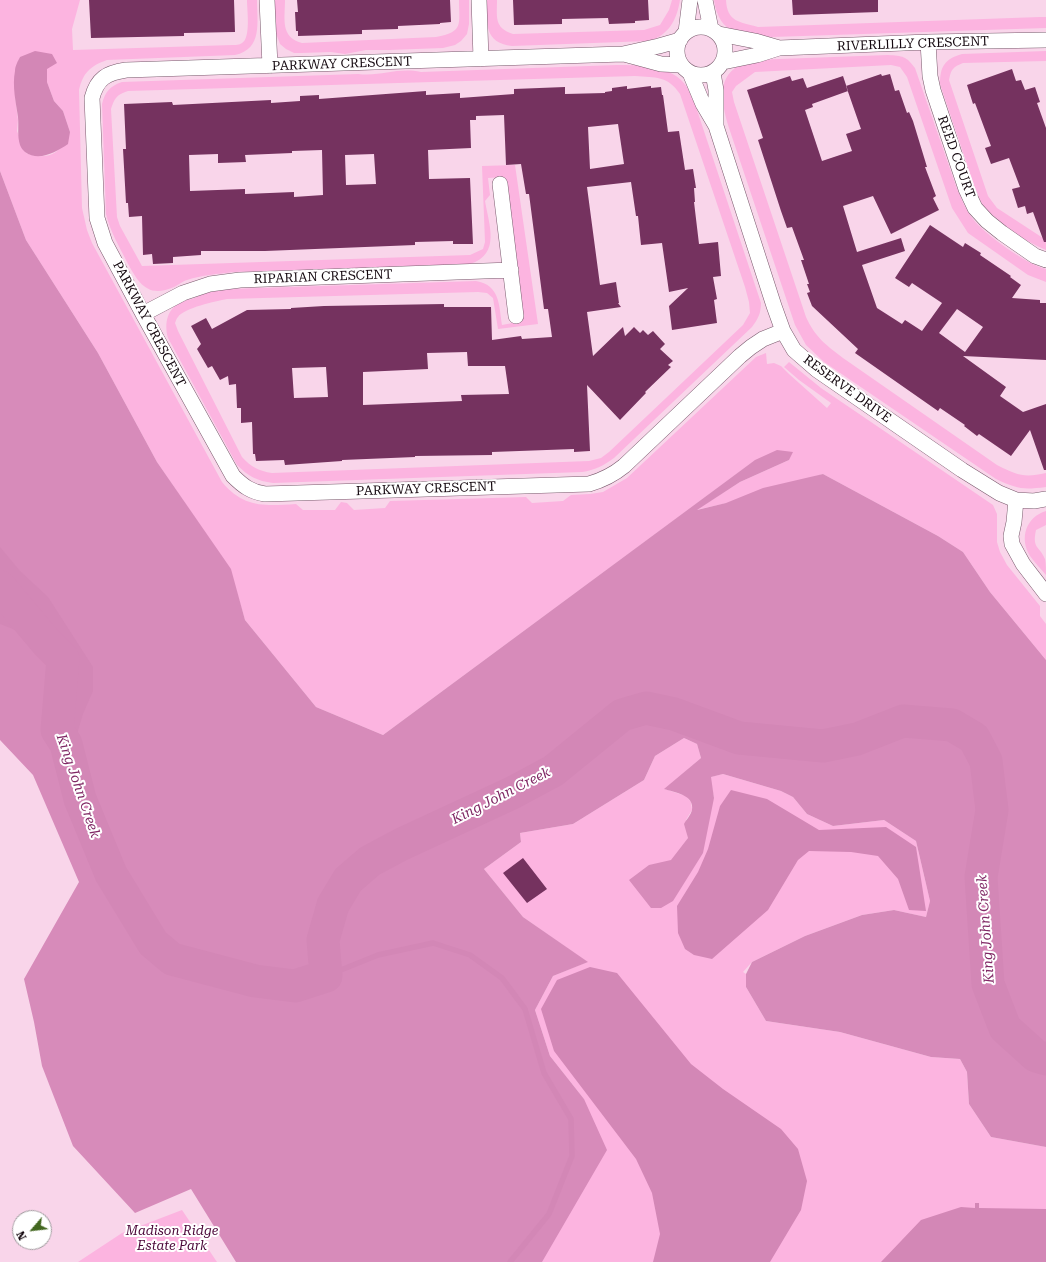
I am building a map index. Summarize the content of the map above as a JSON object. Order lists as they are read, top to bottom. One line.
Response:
{"streets":{"street":["RIVERLILLY CRESCENT","PARKWAY CRESCENT","REED COURT","RIPARIAN CRESCENT","RESERVE DRIVE"]},"crossings":[["RIVERLILLY CRESCENT","PARKWAY CRESCENT"],["RIVERLILLY CRESCENT","REED COURT"],["RIVERLILLY CRESCENT","RESERVE DRIVE"],["PARKWAY CRESCENT","RIPARIAN CRESCENT"],["PARKWAY CRESCENT","RESERVE DRIVE"]],"water":["King John Creek"],"parks":["Madison Ridge Estate Park"],"north":"bottom left"}
